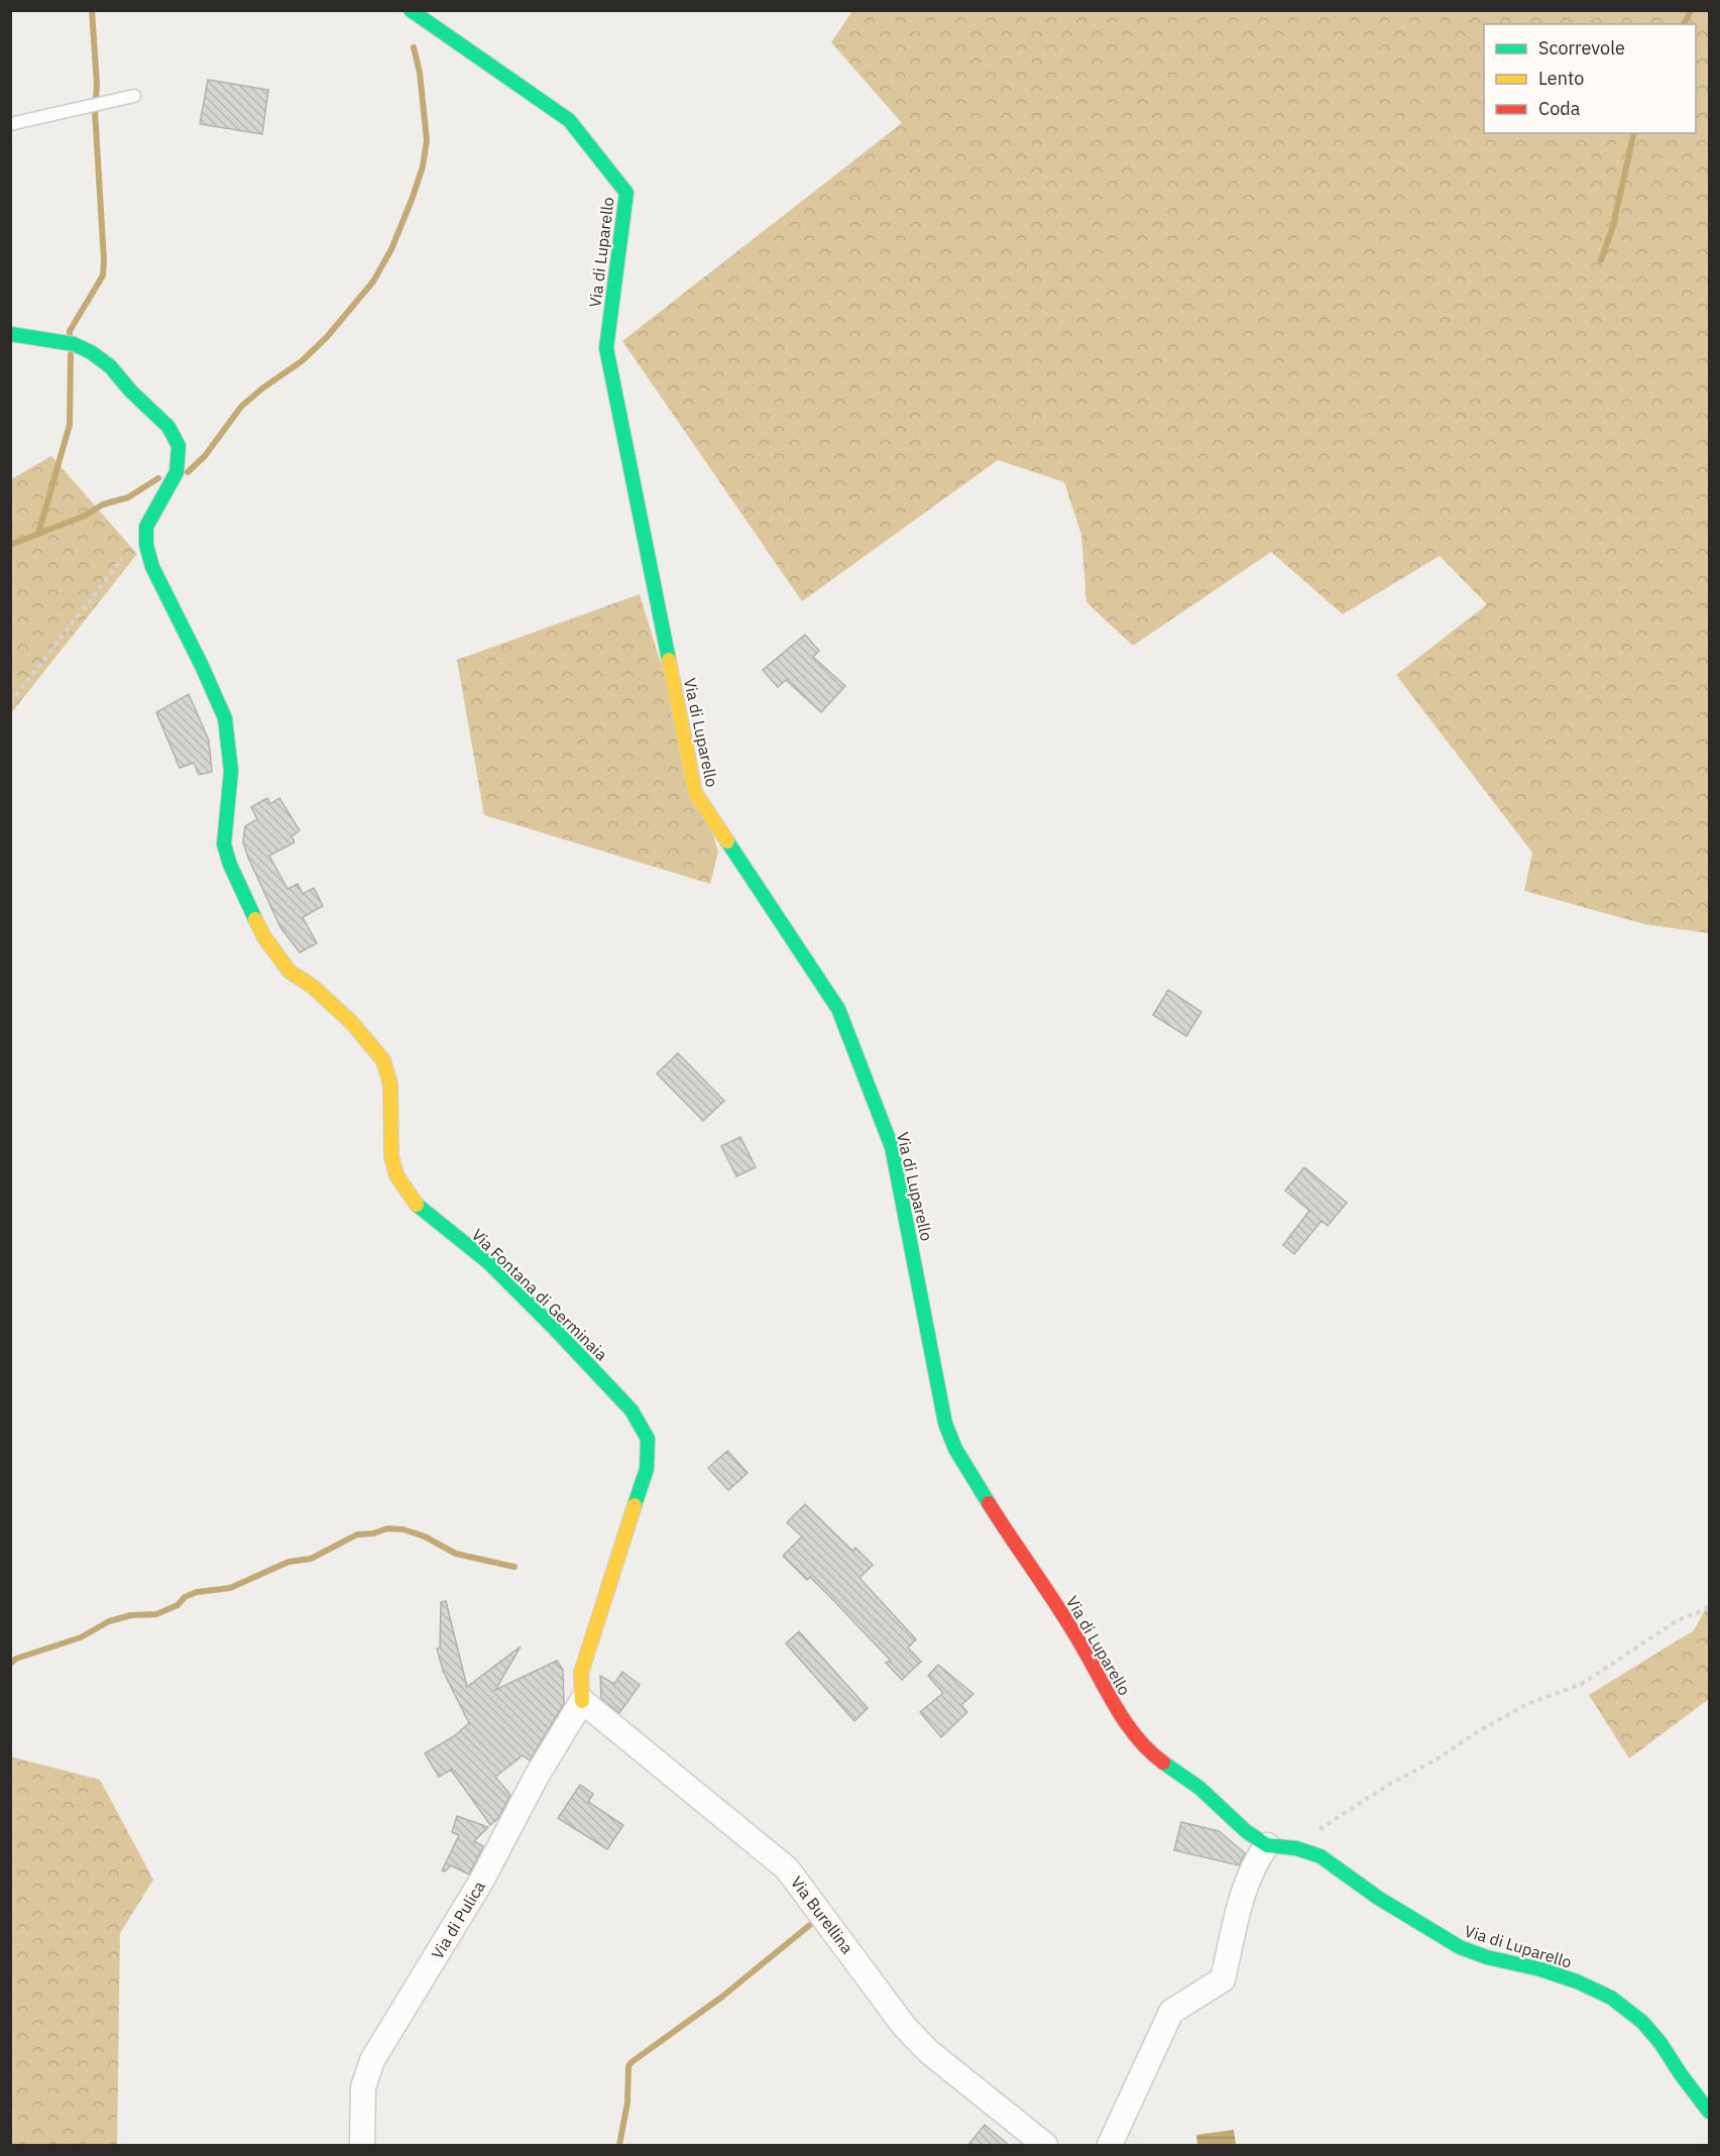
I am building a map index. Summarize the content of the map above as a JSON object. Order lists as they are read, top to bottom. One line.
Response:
{"streets":{"street":["Via di Luparello","Via Fontana di Germinaia","Via Burellina","Via di Pulica"]},"crossings":[["Via Fontana di Germinaia","Via Burellina"],["Via Fontana di Germinaia","Via di Pulica"],["Via Burellina","Via di Pulica"]],"legend":["Scorrevole","Lento","Coda"]}
